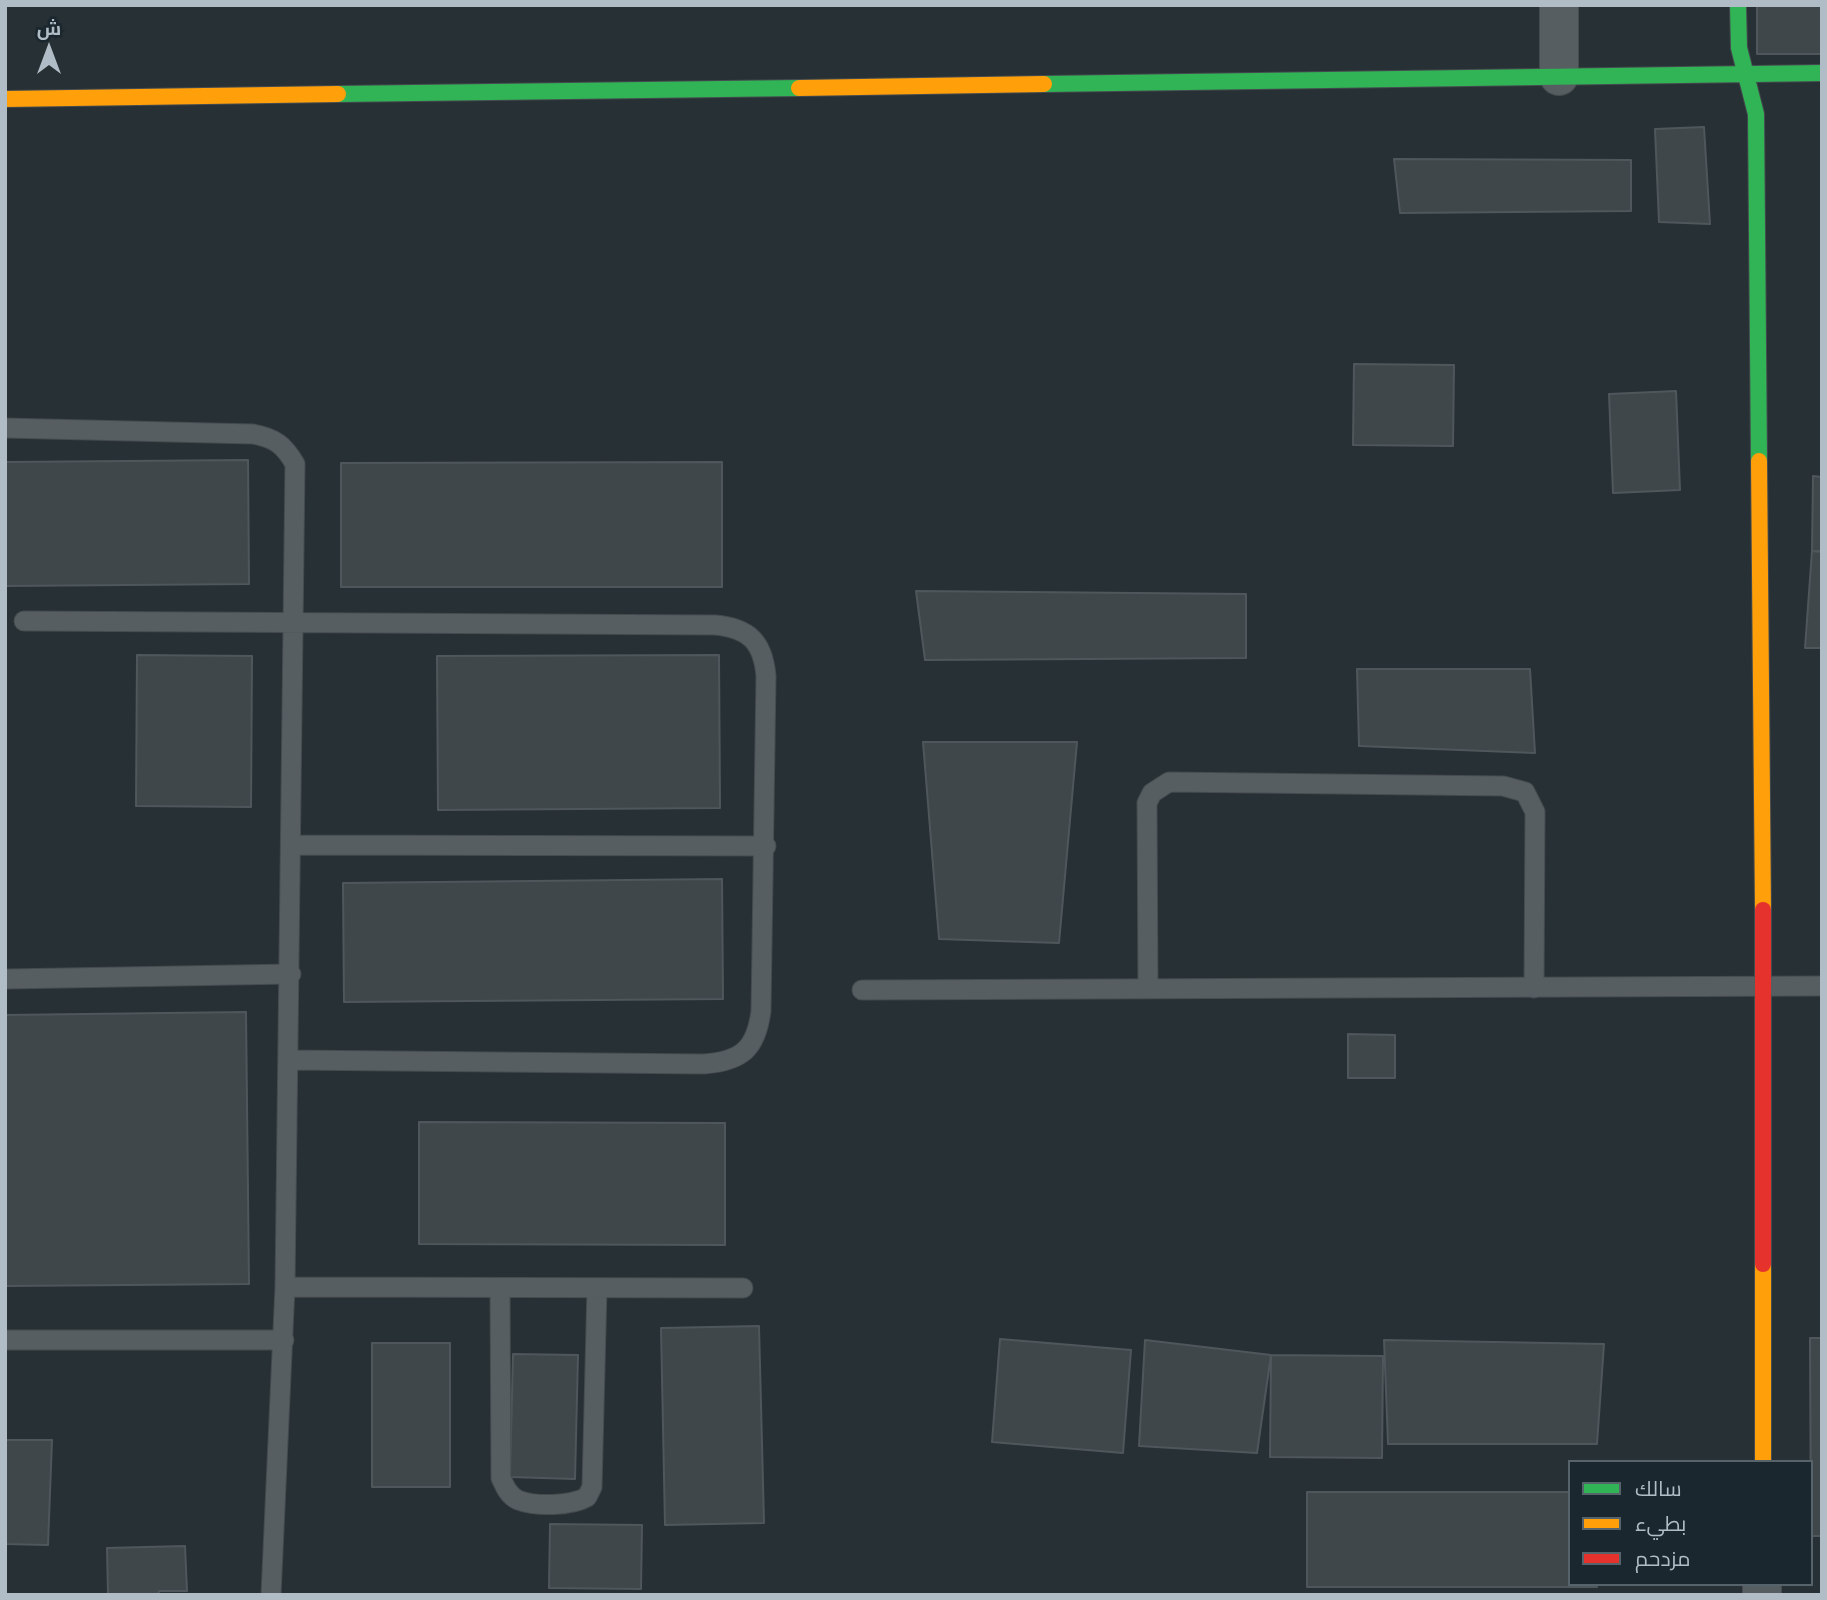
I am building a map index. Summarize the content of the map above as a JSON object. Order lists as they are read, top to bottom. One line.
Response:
{"legend":["سالك","بطيء","مزدحم"],"north":"top"}
